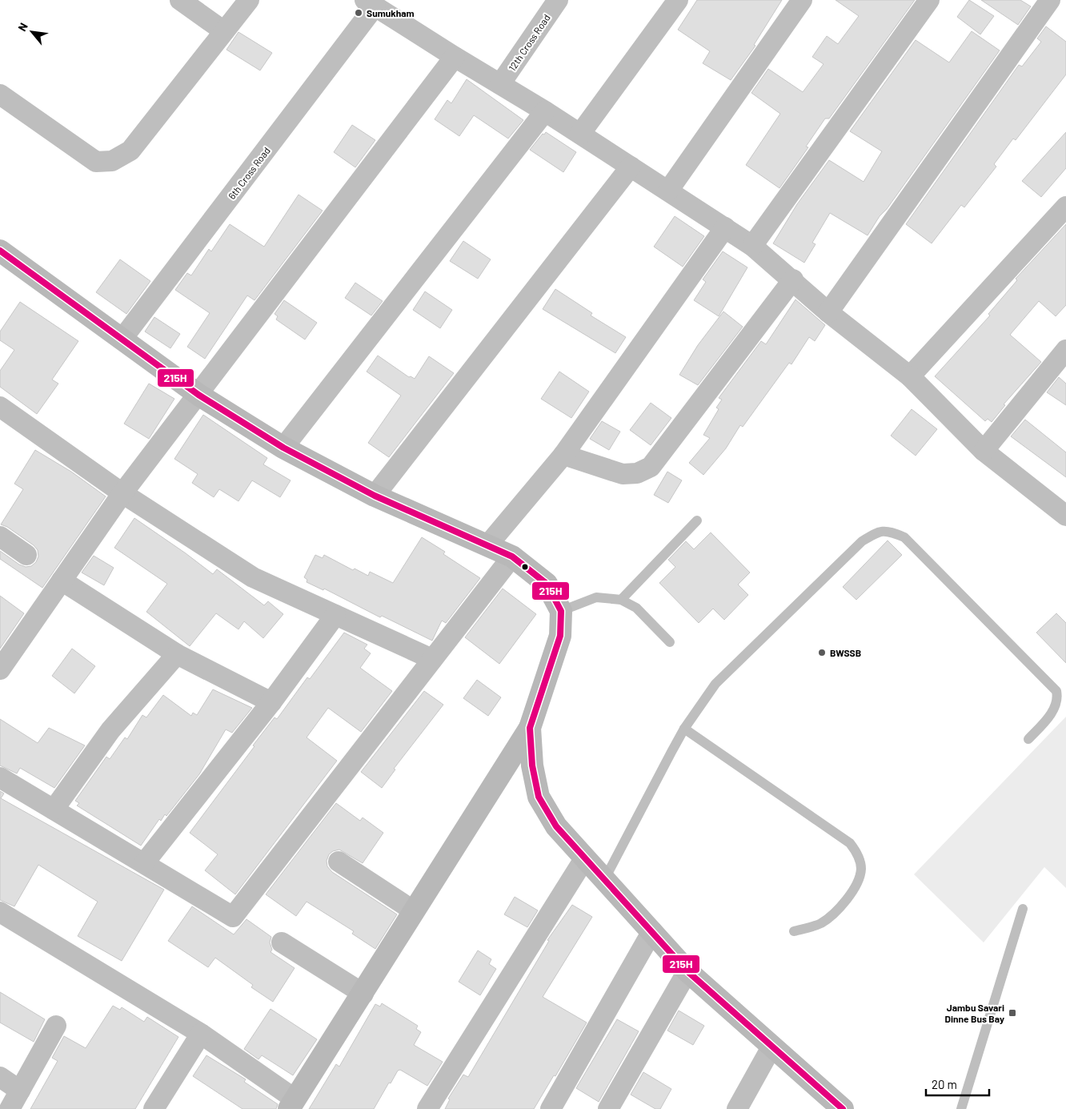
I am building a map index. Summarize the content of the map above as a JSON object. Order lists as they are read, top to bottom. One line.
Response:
{"streets":{"street":["12th Cross Road","6th Cross Road"]},"places":{"other":["Sumukham","BWSSB"],"transit":["Jambu Savari Dinne Bus Bay"]},"lines":["transit line 215H"],"scale_bar":"20 m","north":"top left"}
